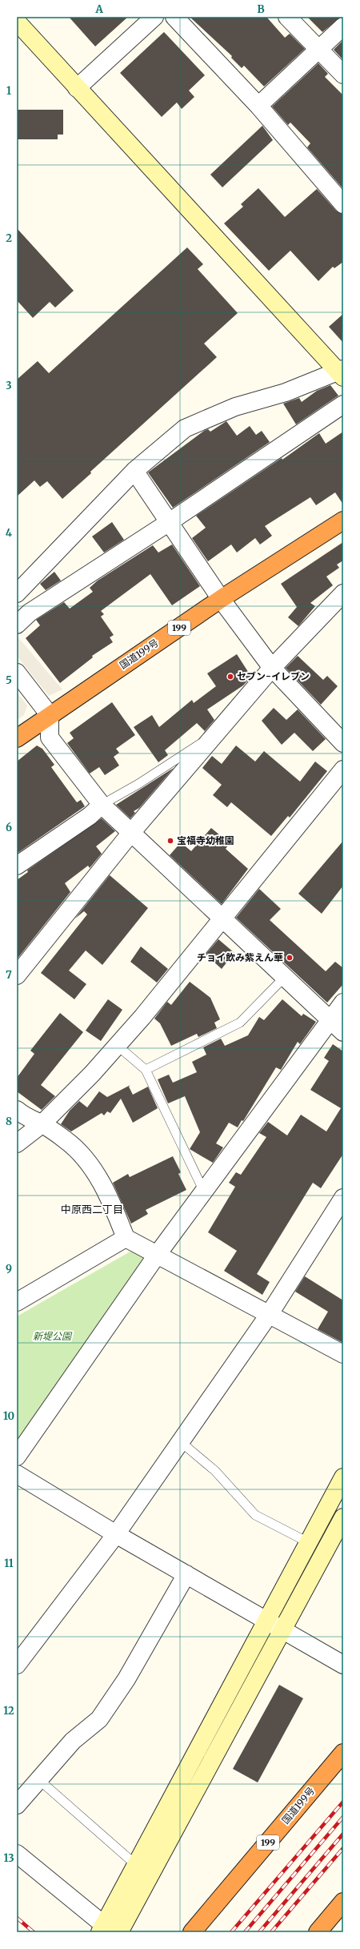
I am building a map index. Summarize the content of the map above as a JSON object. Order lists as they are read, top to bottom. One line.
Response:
{"streets":{"highway":["199","国道199号"]},"districts":["中原西二丁目"],"parks":["新堤公園"],"places":["セブン-イレブン","宝福寺幼稚園","チョイ飲み紫えん華"],"grid":{"columns":["A","B"],"rows":["1","2","3","4","5","6","7","8","9","10","11","12","13"]}}
